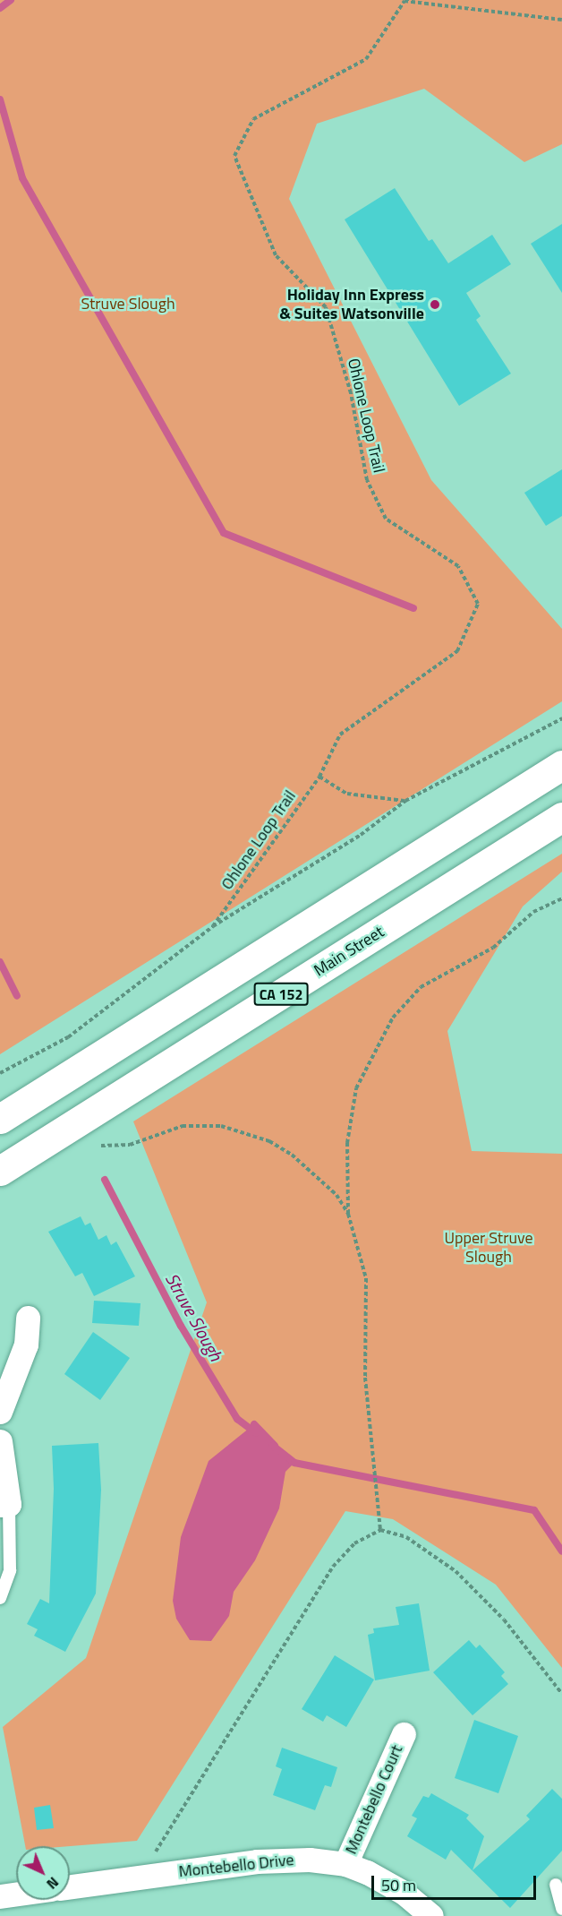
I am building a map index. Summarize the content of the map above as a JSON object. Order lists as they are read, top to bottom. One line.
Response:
{"streets":{"main road":["Main Street","CA 152"],"street":["Montebello Court","Montebello Drive"],"path":["Ohlone Loop Trail"]},"crossings":[["Montebello Court","Montebello Drive"]],"water":["Struve Slough"],"parks":["Struve Slough","Upper Struve Slough"],"places":["Holiday Inn Express & Suites Watsonville"],"scale_bar":"50 m","north":"bottom right"}
